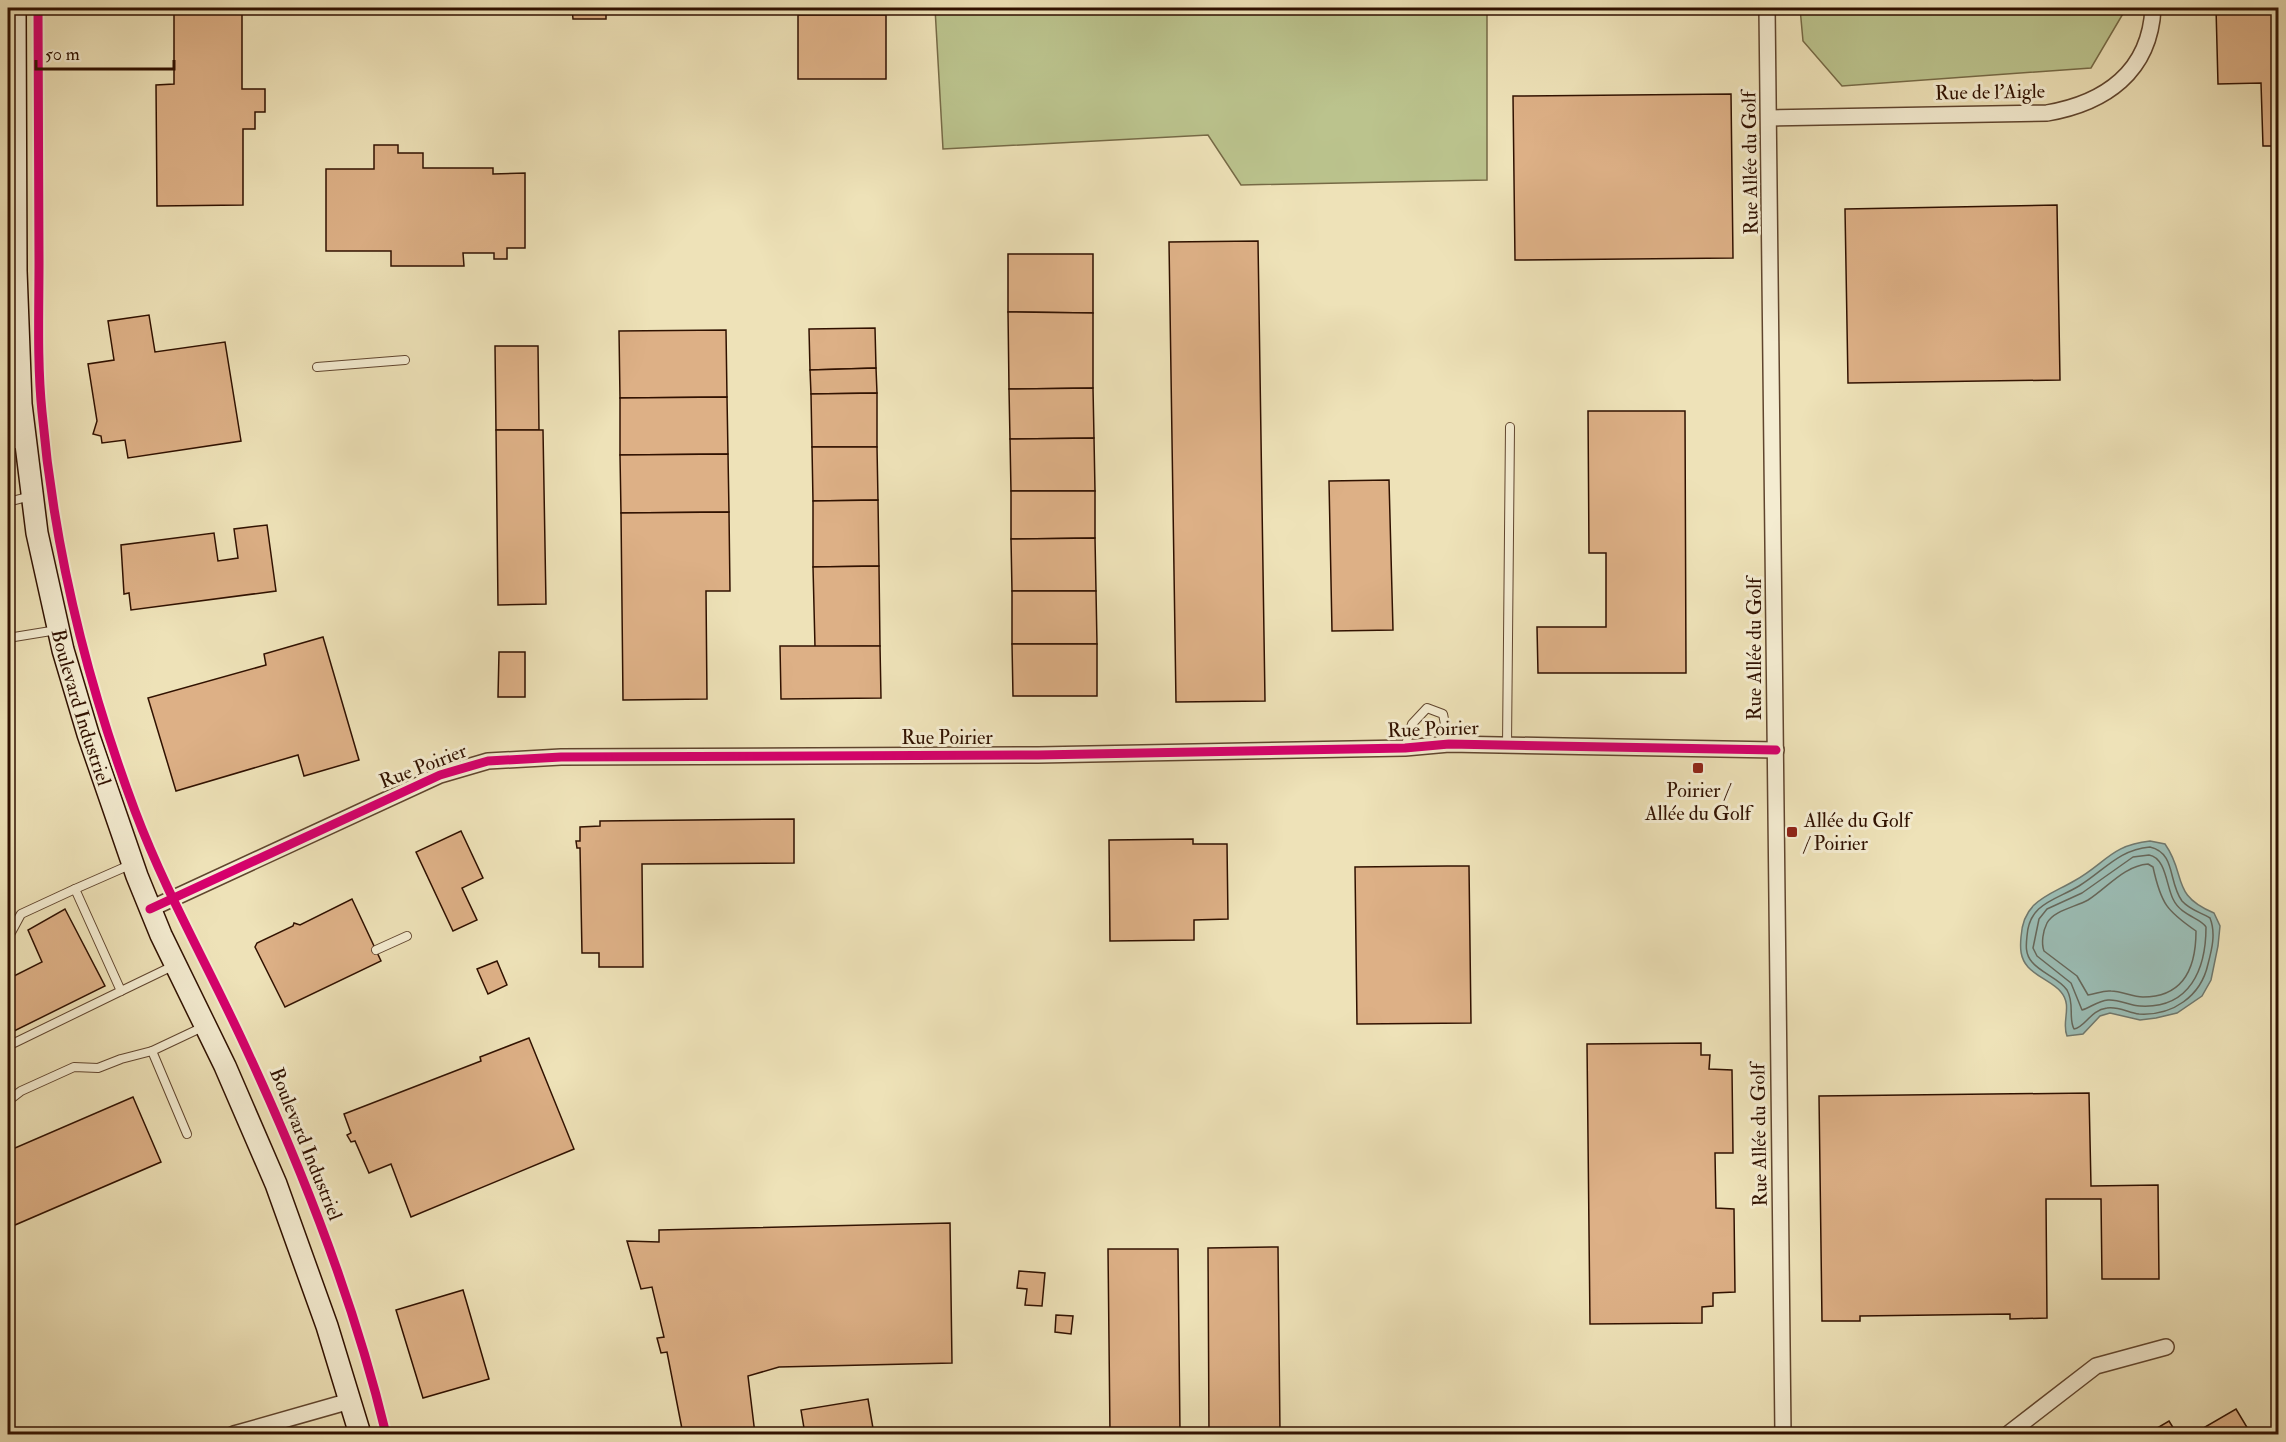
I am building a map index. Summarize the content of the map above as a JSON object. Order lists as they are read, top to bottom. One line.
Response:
{"streets":{"street":["Rue de l'Aigle","Rue Allée du Golf","Boulevard Industriel","Rue Poirier"]},"crossings":[["Rue de l'Aigle","Rue Allée du Golf"],["Rue Allée du Golf","Rue Poirier"],["Boulevard Industriel","Rue Poirier"]],"places":{"transit":["Poirier / Allée du Golf","Allée du Golf / Poirier"]},"scale_bar":"50 m"}
